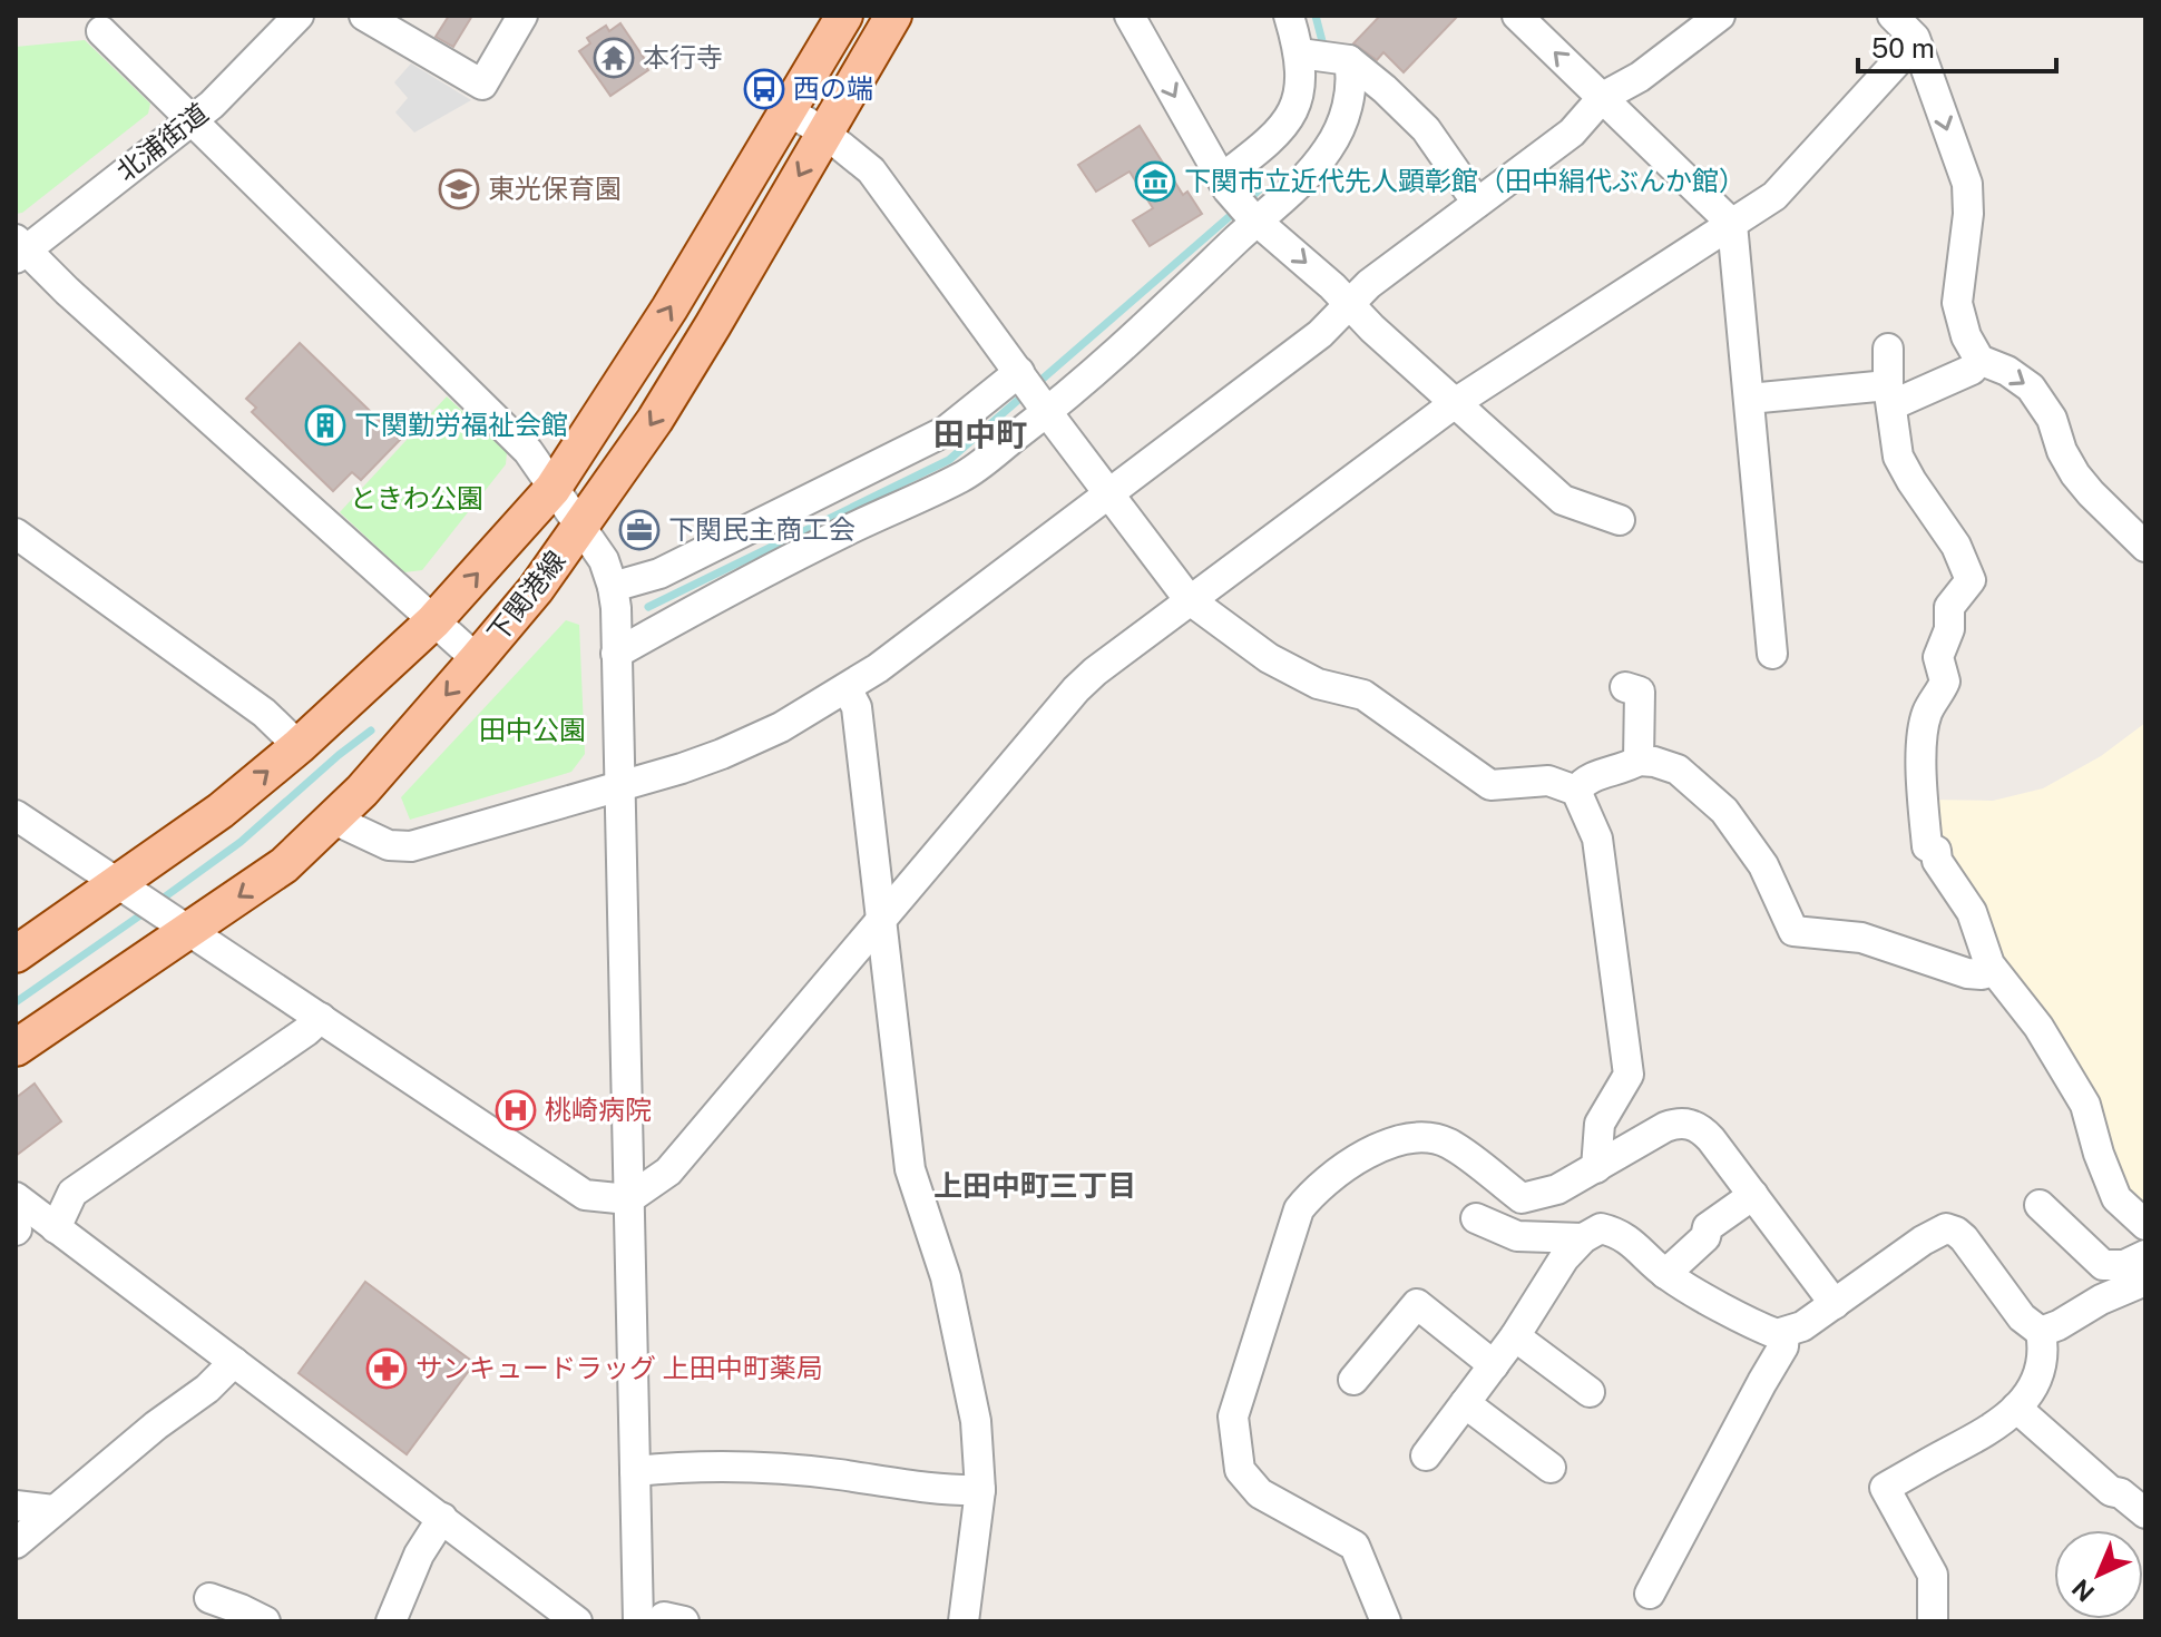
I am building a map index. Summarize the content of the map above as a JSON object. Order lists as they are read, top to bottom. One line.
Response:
{"streets":{"main road":["下関港線"],"street":["北浦街道"]},"districts":["田中町","上田中町三丁目"],"parks":["ときわ公園","田中公園"],"places":{"temple":["本行寺"],"bus stop":["西の端"],"museum":["下関市立近代先人顕彰館（田中絹代ぶんか館）"],"school or university":["東光保育園"],"building":["下関勤労福祉会館"],"office":["下関民主商工会"],"hospital":["桃崎病院"],"pharmacy":["サンキュードラッグ 上田中町薬局"]},"scale_bar":"50 m","north":"bottom left"}
